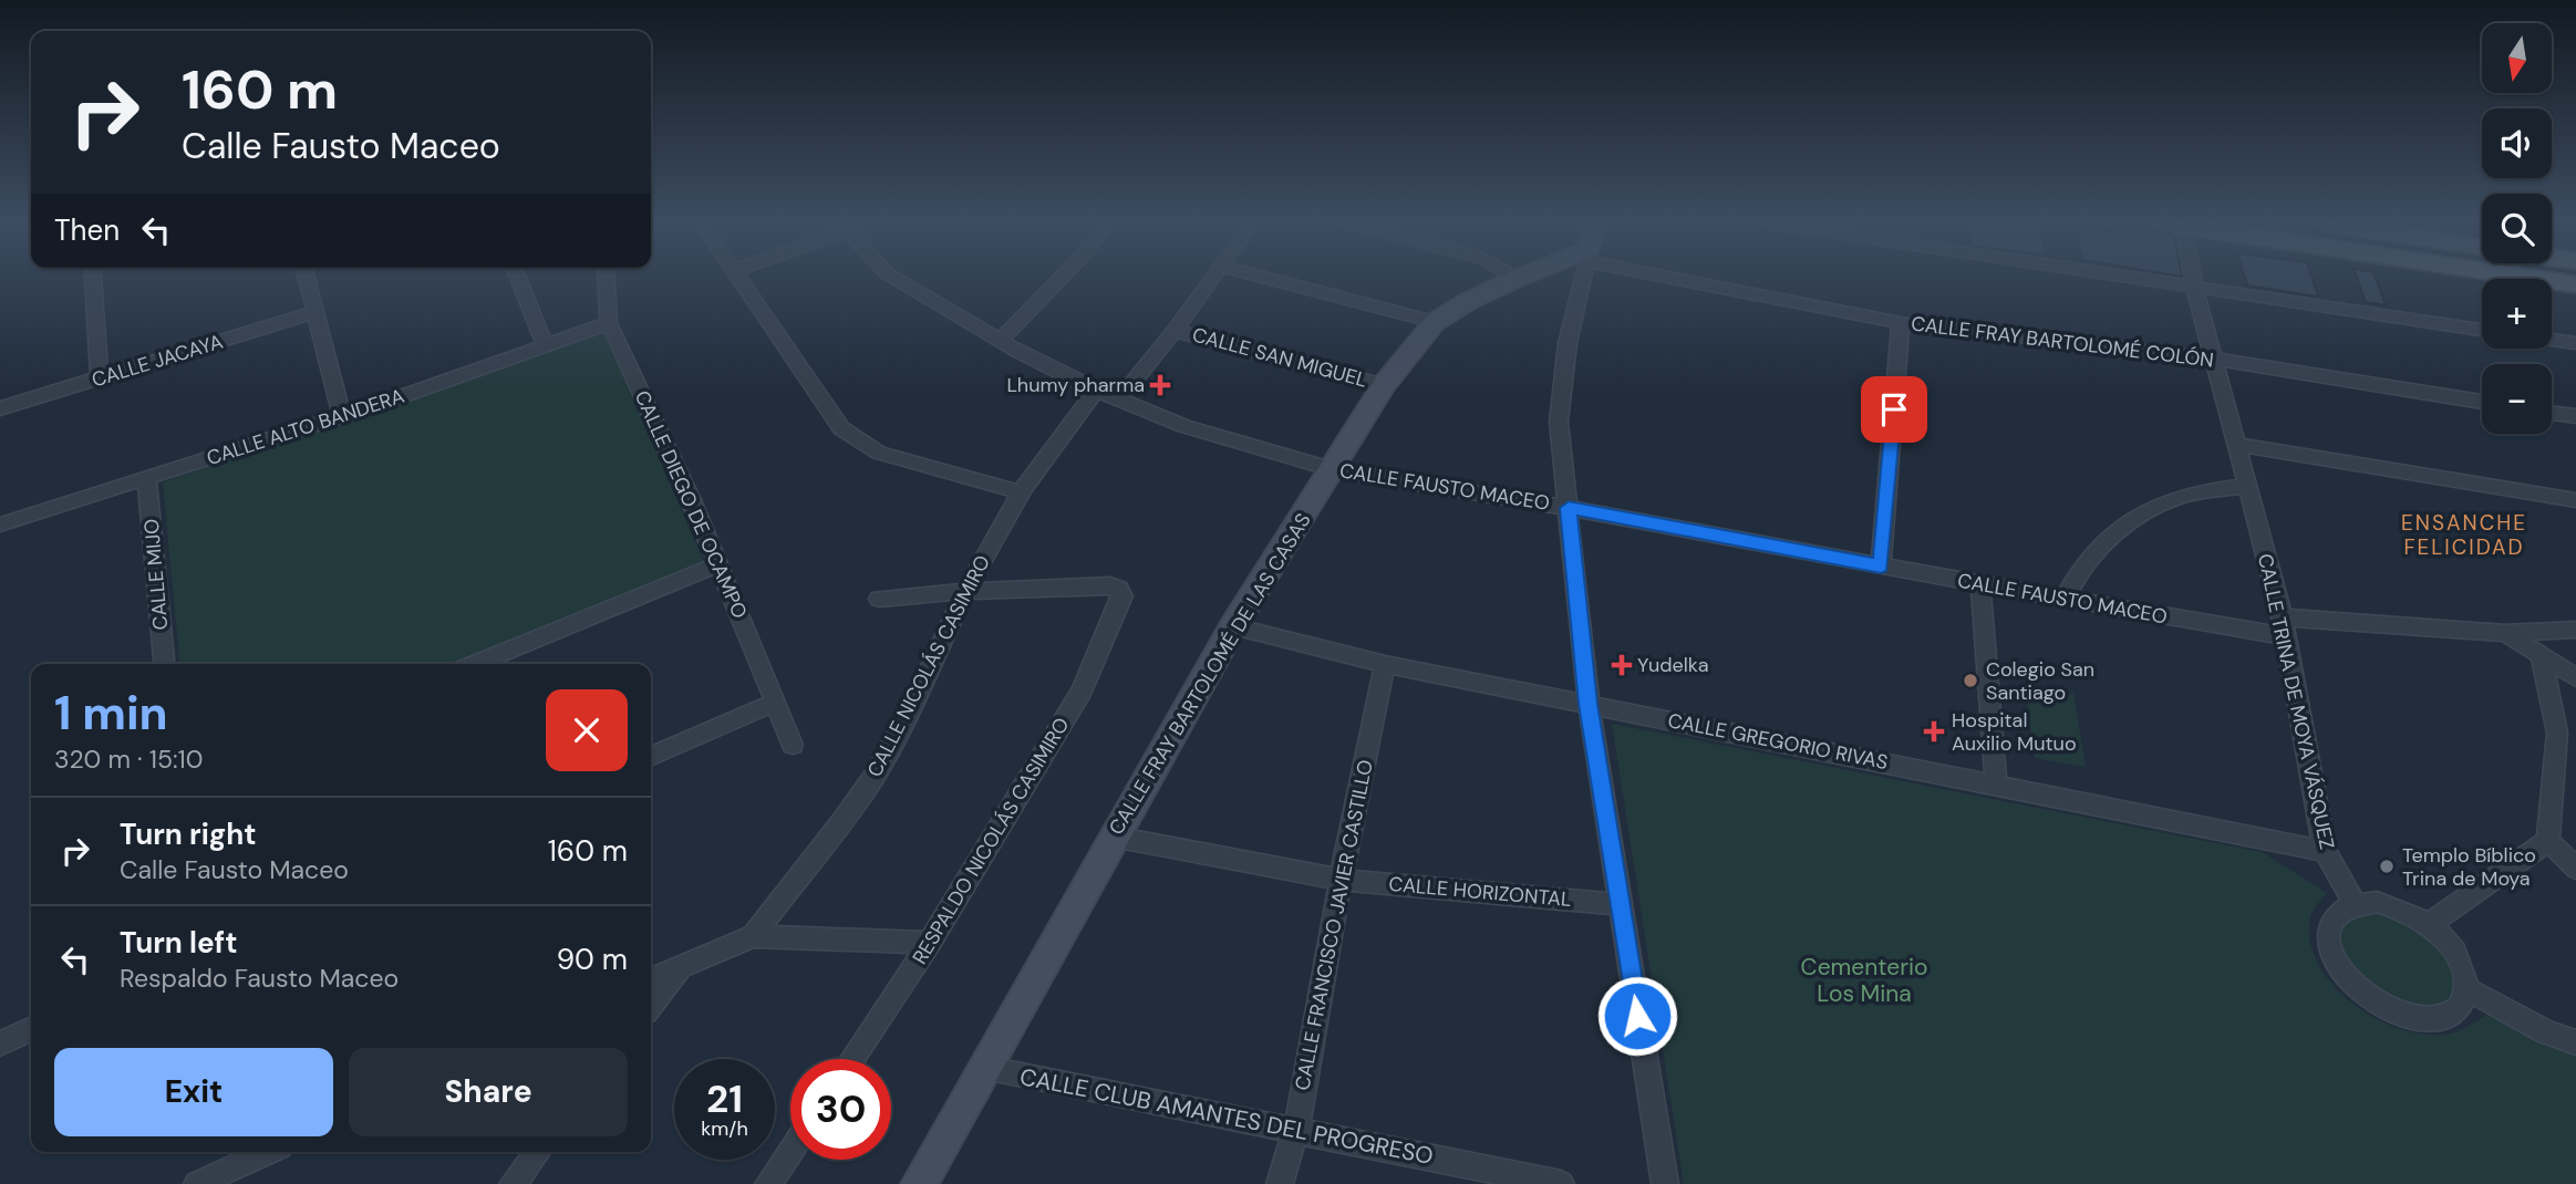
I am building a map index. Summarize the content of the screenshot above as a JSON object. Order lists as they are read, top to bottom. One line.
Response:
{"streets":{"main road":["CALLE FRAY BARTOLOMÉ DE LAS CASAS"],"street":["CALLE FRAY BARTOLOMÉ COLÓN","CALLE SAN MIGUEL","CALLE JACAYA","CALLE ALTO BANDERA","CALLE FAUSTO MACEO","CALLE DIEGO DE OCAMPO","CALLE MIJO","CALLE NICOLÁS CASIMIRO","CALLE TRINA DE MOYA VÁSQUEZ","CALLE GREGORIO RIVAS","RESPALDO NICOLÁS CASIMIRO","CALLE HORIZONTAL","CALLE FRANCISCO JAVIER CASTILLO","CALLE CLUB AMANTES DEL PROGRESO"]},"crossings":[["CALLE FRAY BARTOLOMÉ COLÓN","CALLE TRINA DE MOYA VÁSQUEZ"],["CALLE SAN MIGUEL","CALLE FRAY BARTOLOMÉ DE LAS CASAS"],["CALLE ALTO BANDERA","CALLE DIEGO DE OCAMPO"],["CALLE ALTO BANDERA","CALLE MIJO"],["CALLE FAUSTO MACEO","CALLE NICOLÁS CASIMIRO"],["CALLE FAUSTO MACEO","CALLE FRAY BARTOLOMÉ DE LAS CASAS"],["CALLE FAUSTO MACEO","CALLE TRINA DE MOYA VÁSQUEZ"],["CALLE NICOLÁS CASIMIRO","RESPALDO NICOLÁS CASIMIRO"],["CALLE FRAY BARTOLOMÉ DE LAS CASAS","CALLE GREGORIO RIVAS"],["CALLE FRAY BARTOLOMÉ DE LAS CASAS","CALLE HORIZONTAL"],["CALLE FRAY BARTOLOMÉ DE LAS CASAS","CALLE CLUB AMANTES DEL PROGRESO"],["CALLE TRINA DE MOYA VÁSQUEZ","CALLE GREGORIO RIVAS"],["CALLE GREGORIO RIVAS","CALLE FRANCISCO JAVIER CASTILLO"],["CALLE HORIZONTAL","CALLE FRANCISCO JAVIER CASTILLO"],["CALLE FRANCISCO JAVIER CASTILLO","CALLE CLUB AMANTES DEL PROGRESO"]],"districts":["ENSANCHE FELICIDAD"],"parks":["Cementerio Los Mina"],"places":{"health":["Lhumy pharma","Yudelka","Hospital Auxilio Mutuo"],"other":["Colegio San Santiago","Templo Bíblico Trina de Moya"]},"north":"bottom","page":{"map_buttons":["+","−"],"turn":["160 m","Calle Fausto Maceo"],"then":"Then","heading":["1 min","320 m · 15:10"],"list":[{"name":"Turn right","note":"Calle Fausto Maceo","value":"160 m"},{"name":"Turn left","note":"Respaldo Fausto Maceo","value":"90 m"}],"buttons":["Exit","Share"],"speed":"21 km/h","limit":"30"}}
